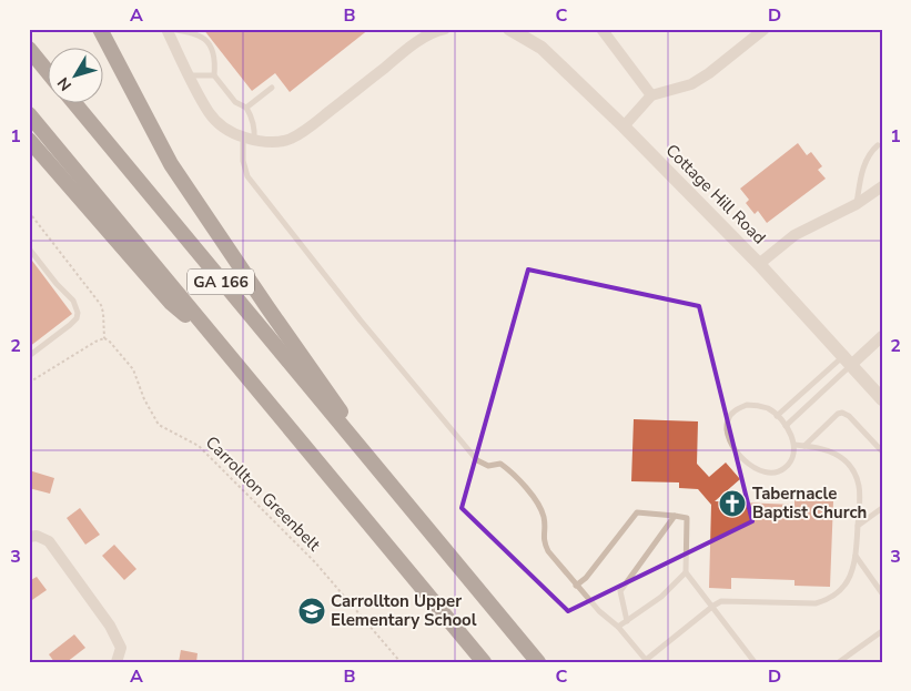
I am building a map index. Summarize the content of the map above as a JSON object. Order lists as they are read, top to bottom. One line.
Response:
{"streets":{"highway":["GA 166"],"street":["Cottage Hill Road"],"path":["Carrollton Greenbelt"]},"places":{"church":["Tabernacle Baptist Church"],"school or university":["Carrollton Upper Elementary School"]},"north":"bottom left","grid":{"columns":["A","B","C","D"],"rows":["1","2","3"]}}
